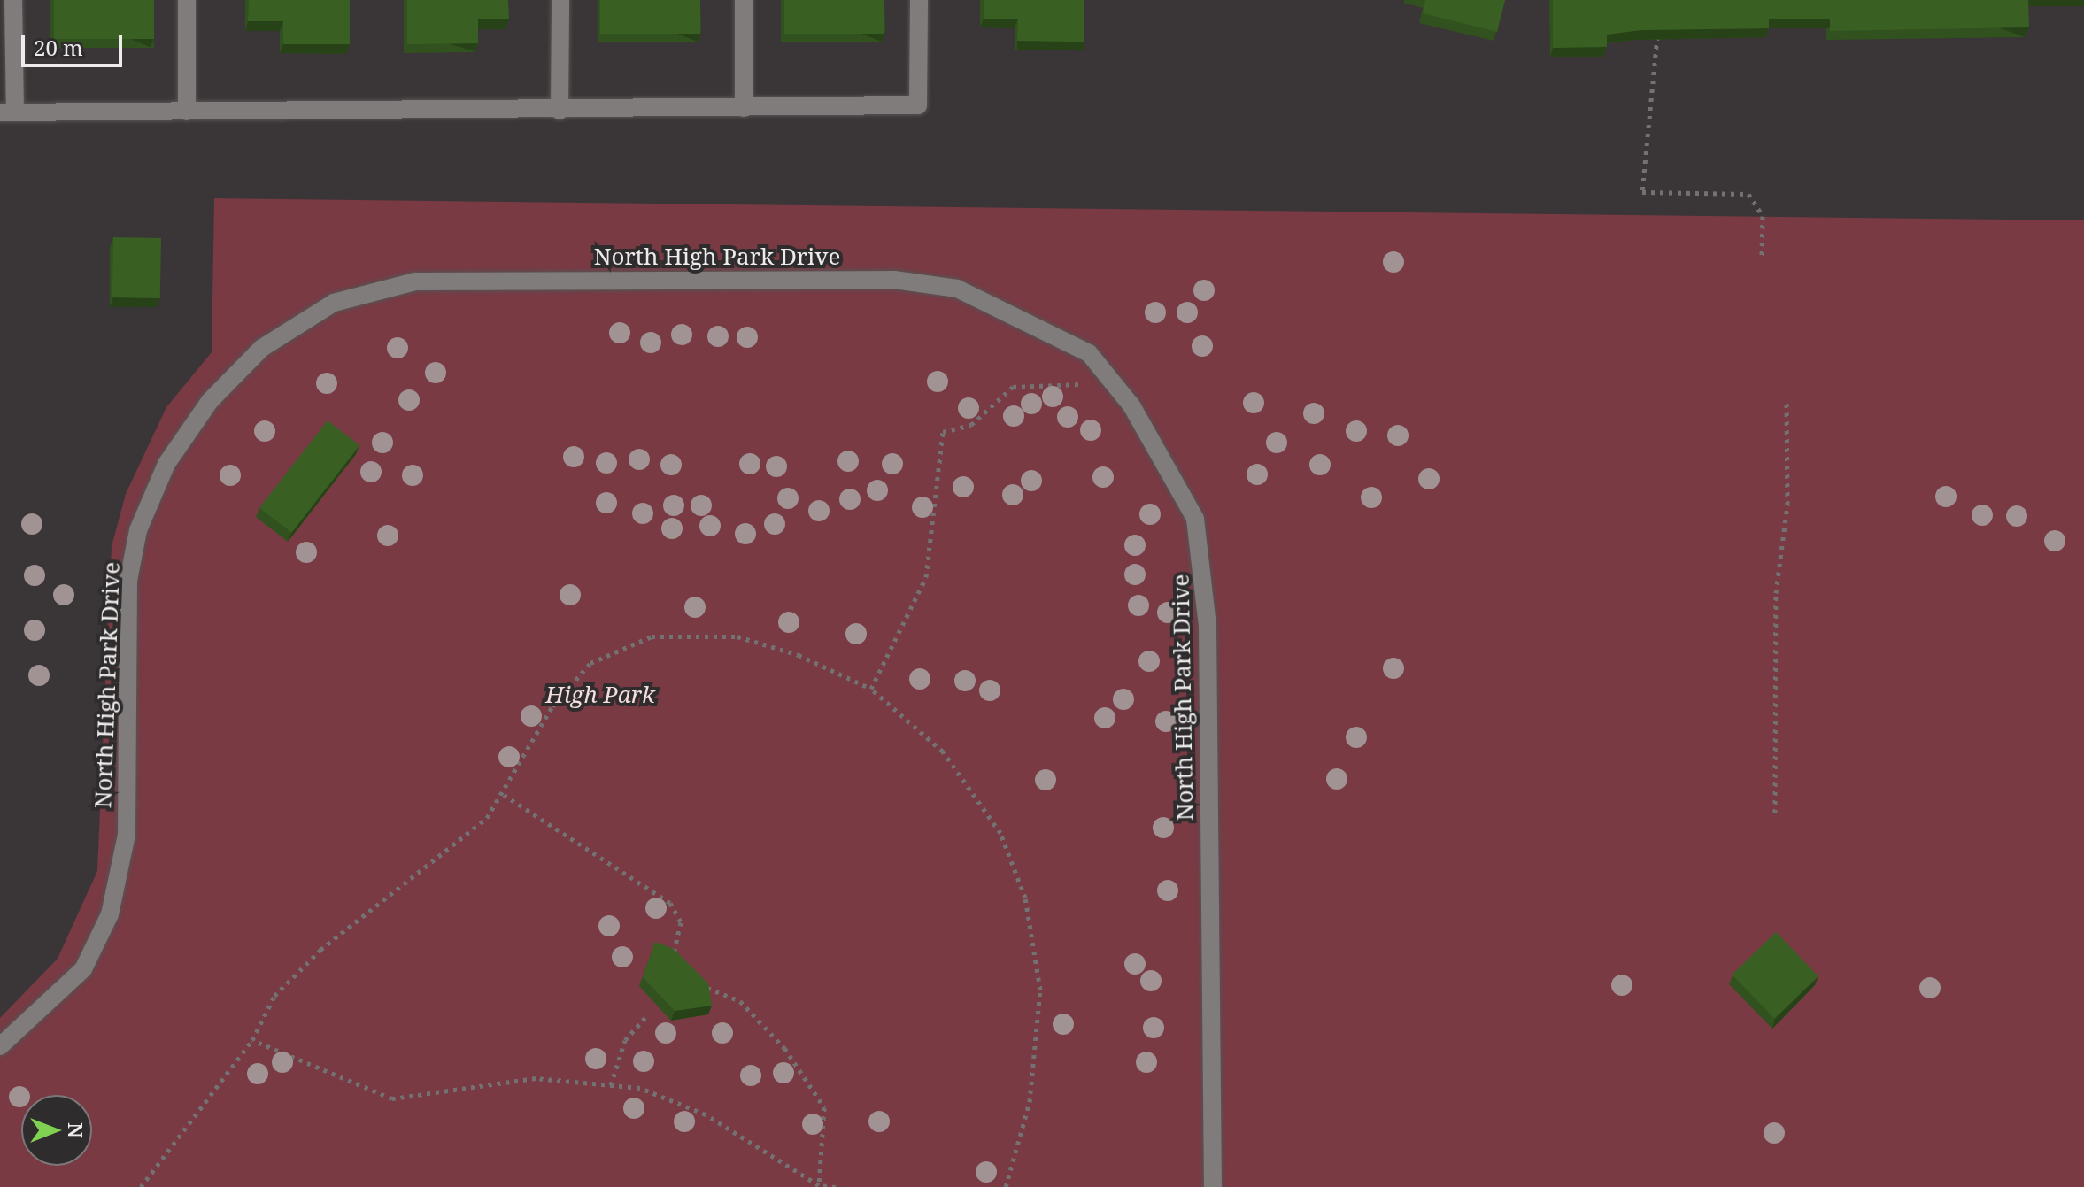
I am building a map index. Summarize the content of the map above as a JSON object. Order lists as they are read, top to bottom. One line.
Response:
{"streets":{"street":["North High Park Drive"]},"parks":["High Park"],"scale_bar":"20 m","north":"right"}
